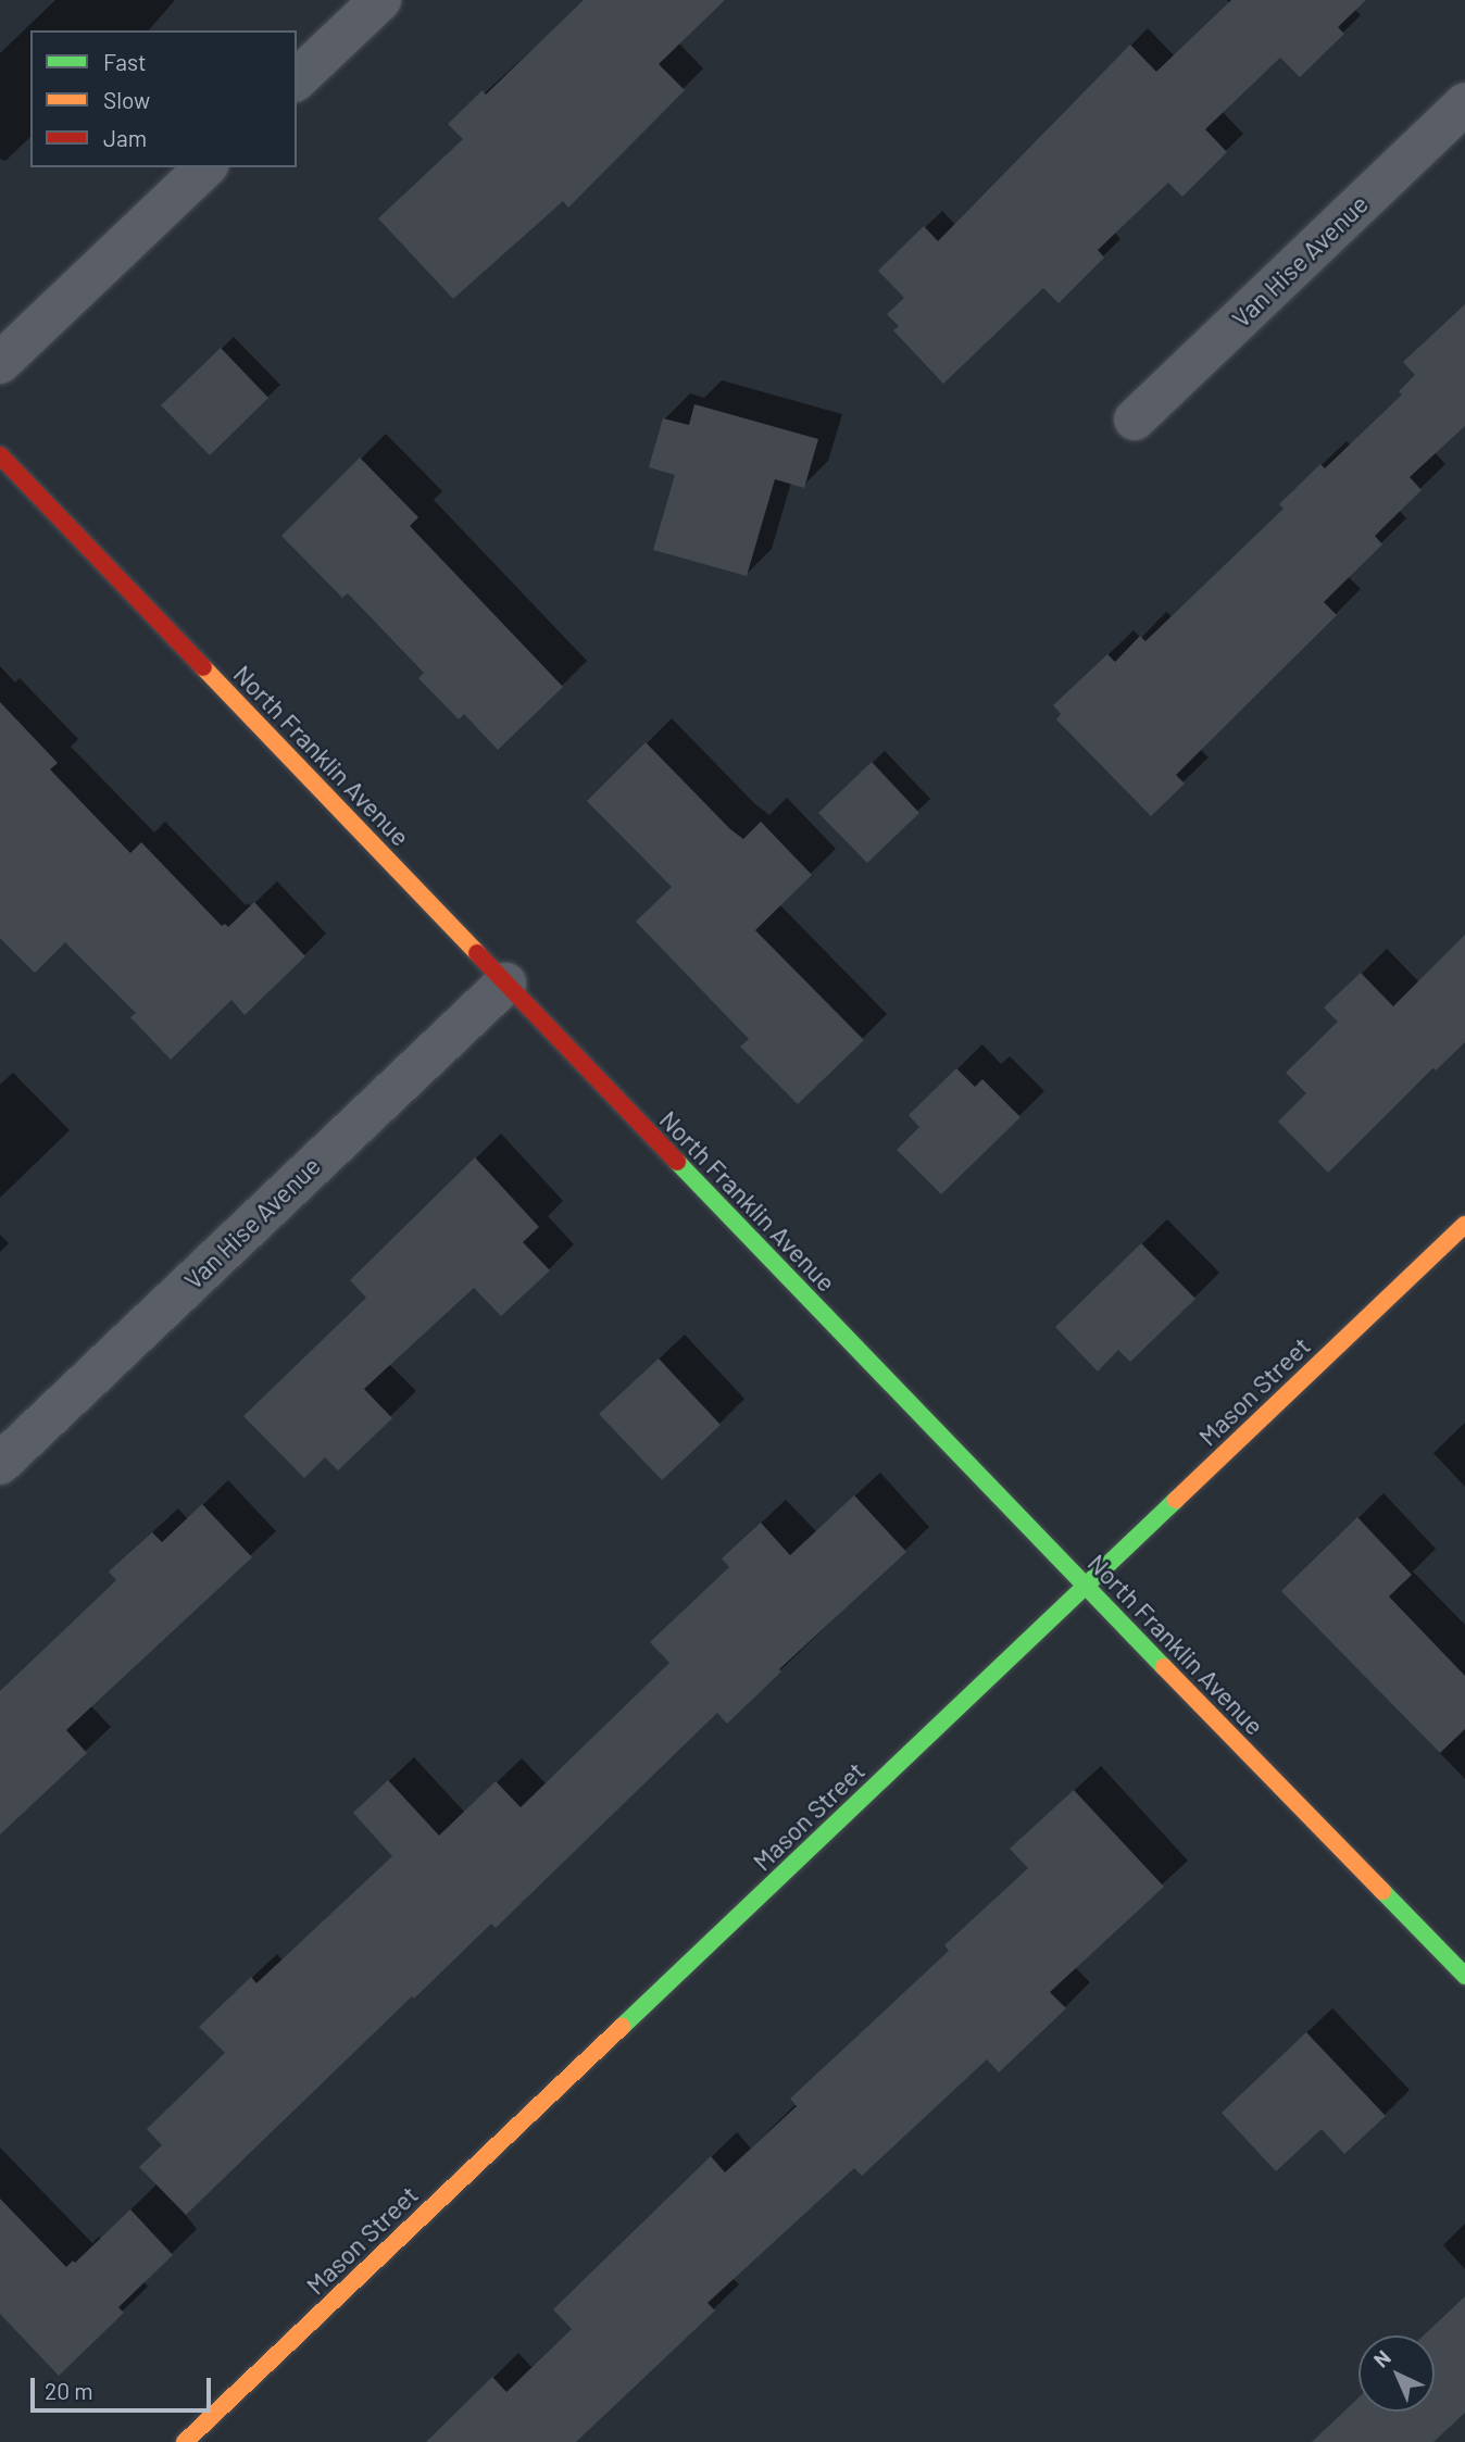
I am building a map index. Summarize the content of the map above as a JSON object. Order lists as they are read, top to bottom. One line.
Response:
{"streets":{"street":["Van Hise Avenue","North Franklin Avenue","Mason Street"]},"crossings":[["Van Hise Avenue","North Franklin Avenue"],["North Franklin Avenue","Mason Street"]],"legend":["Fast","Slow","Jam"],"scale_bar":"20 m","north":"top left"}
